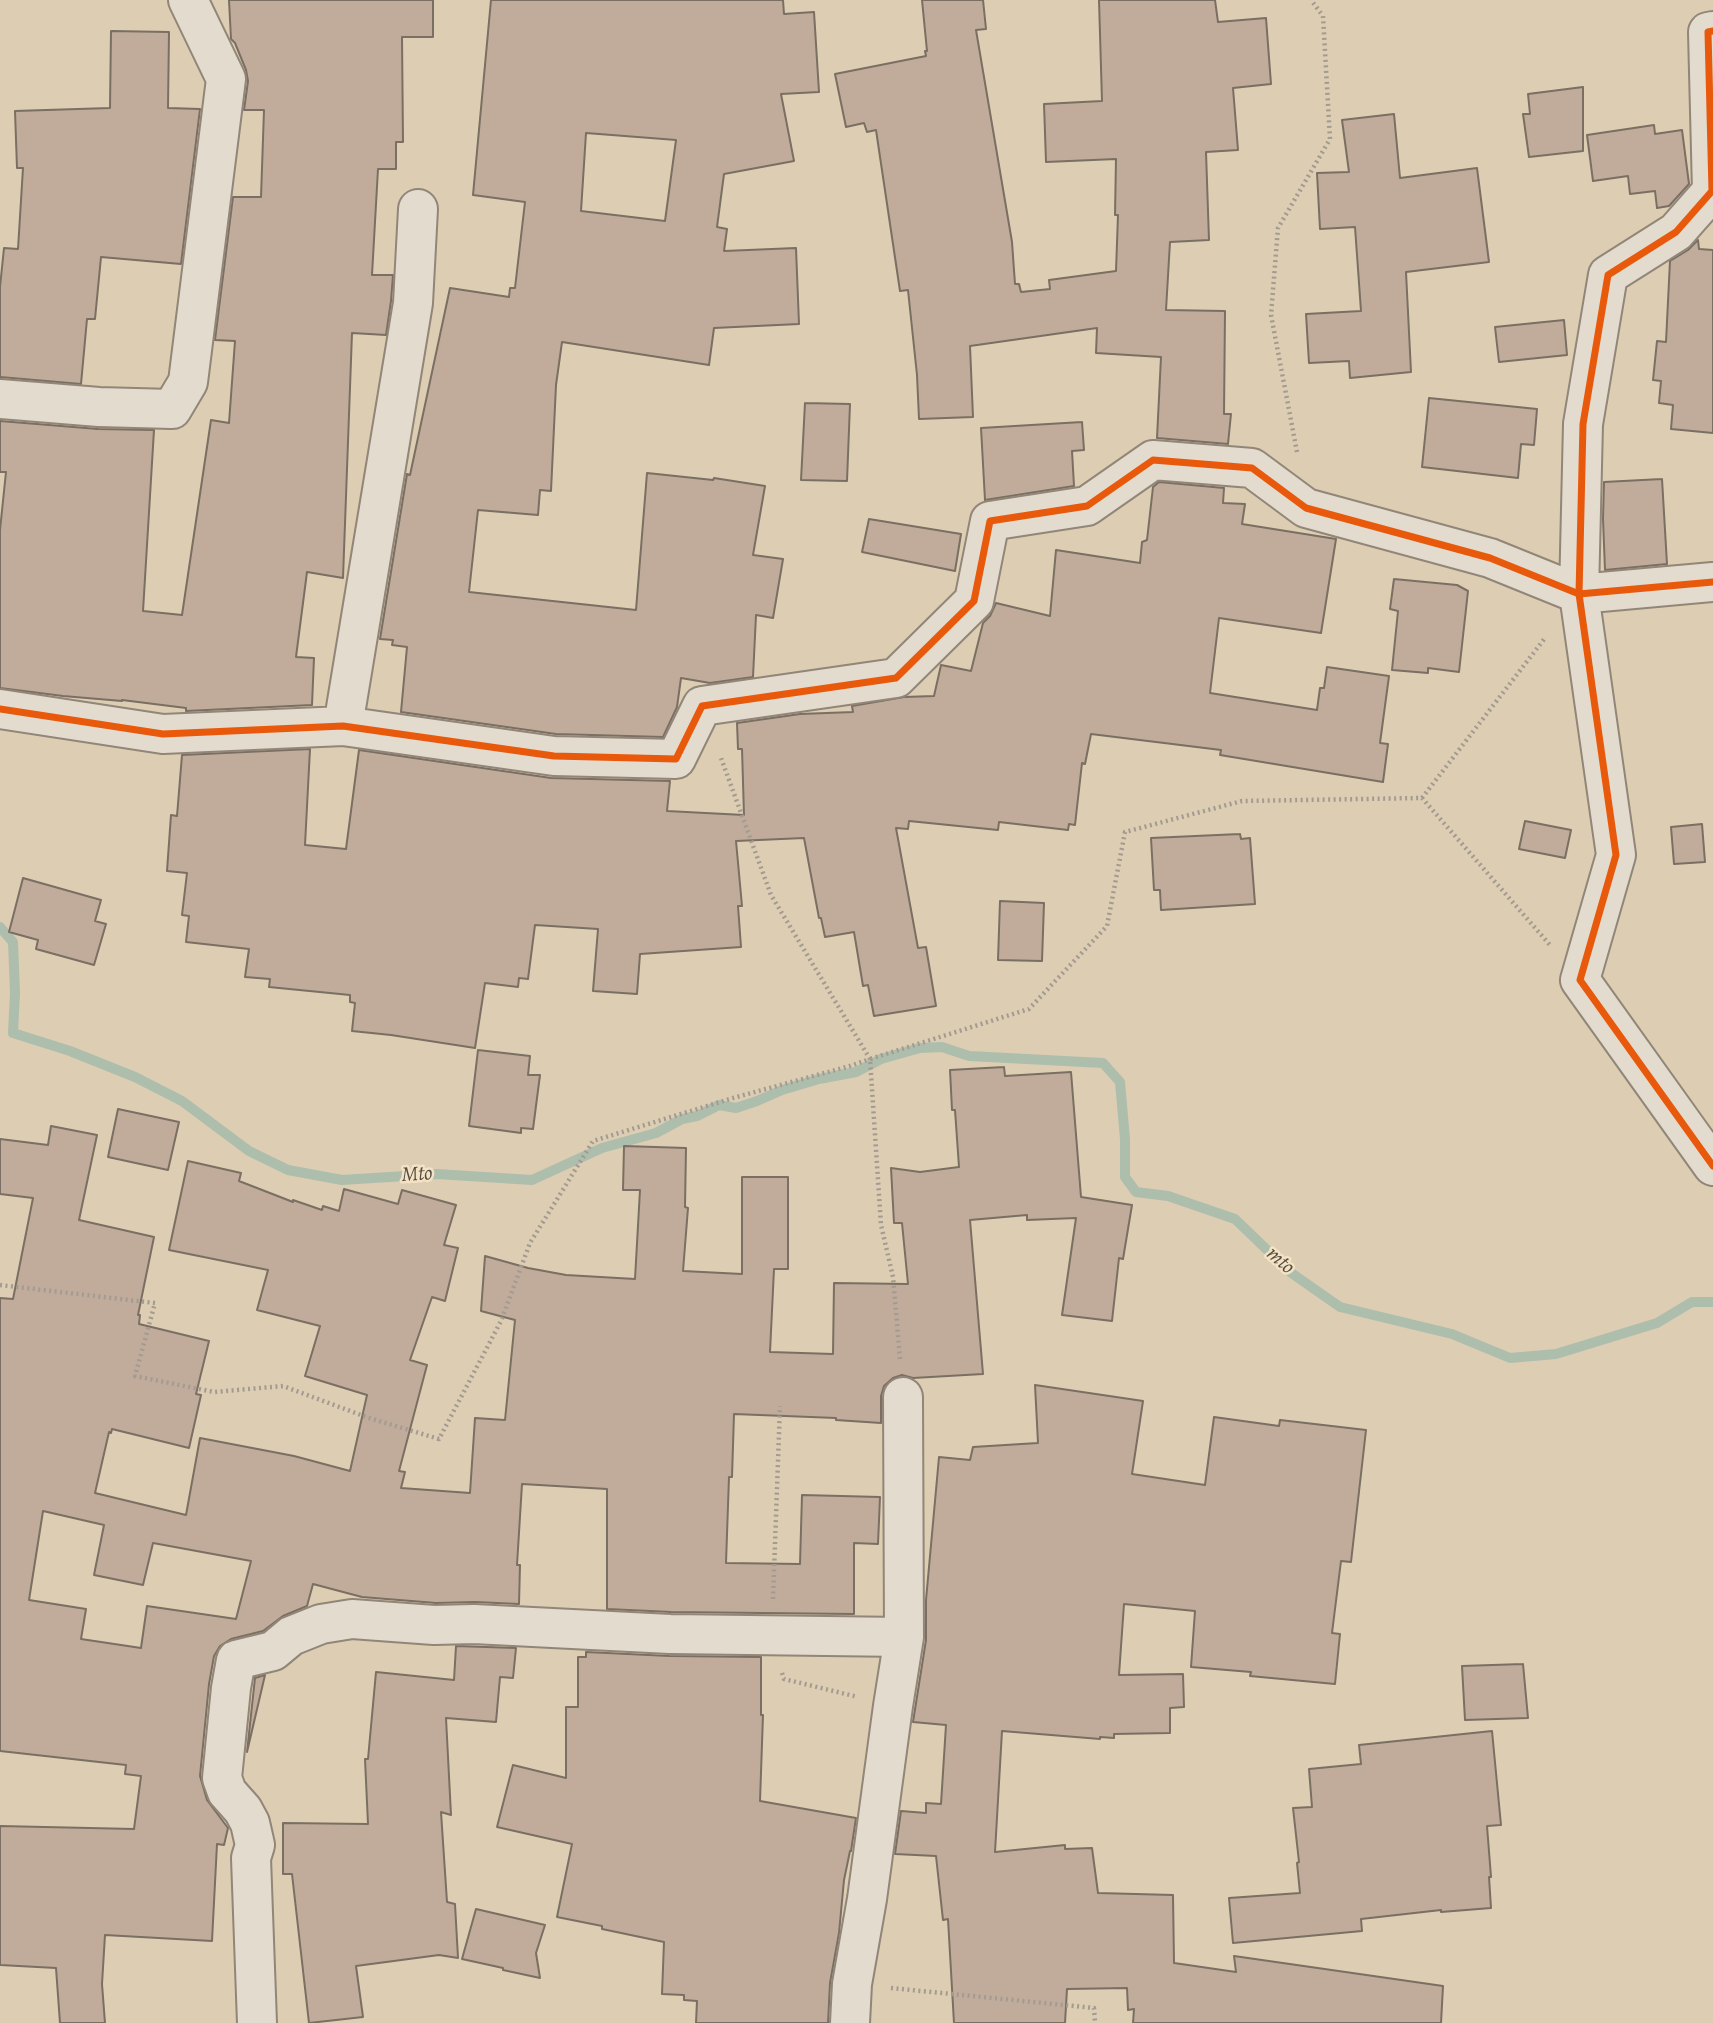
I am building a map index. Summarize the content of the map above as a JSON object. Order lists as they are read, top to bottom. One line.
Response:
{"water":["Mto","mto"]}
